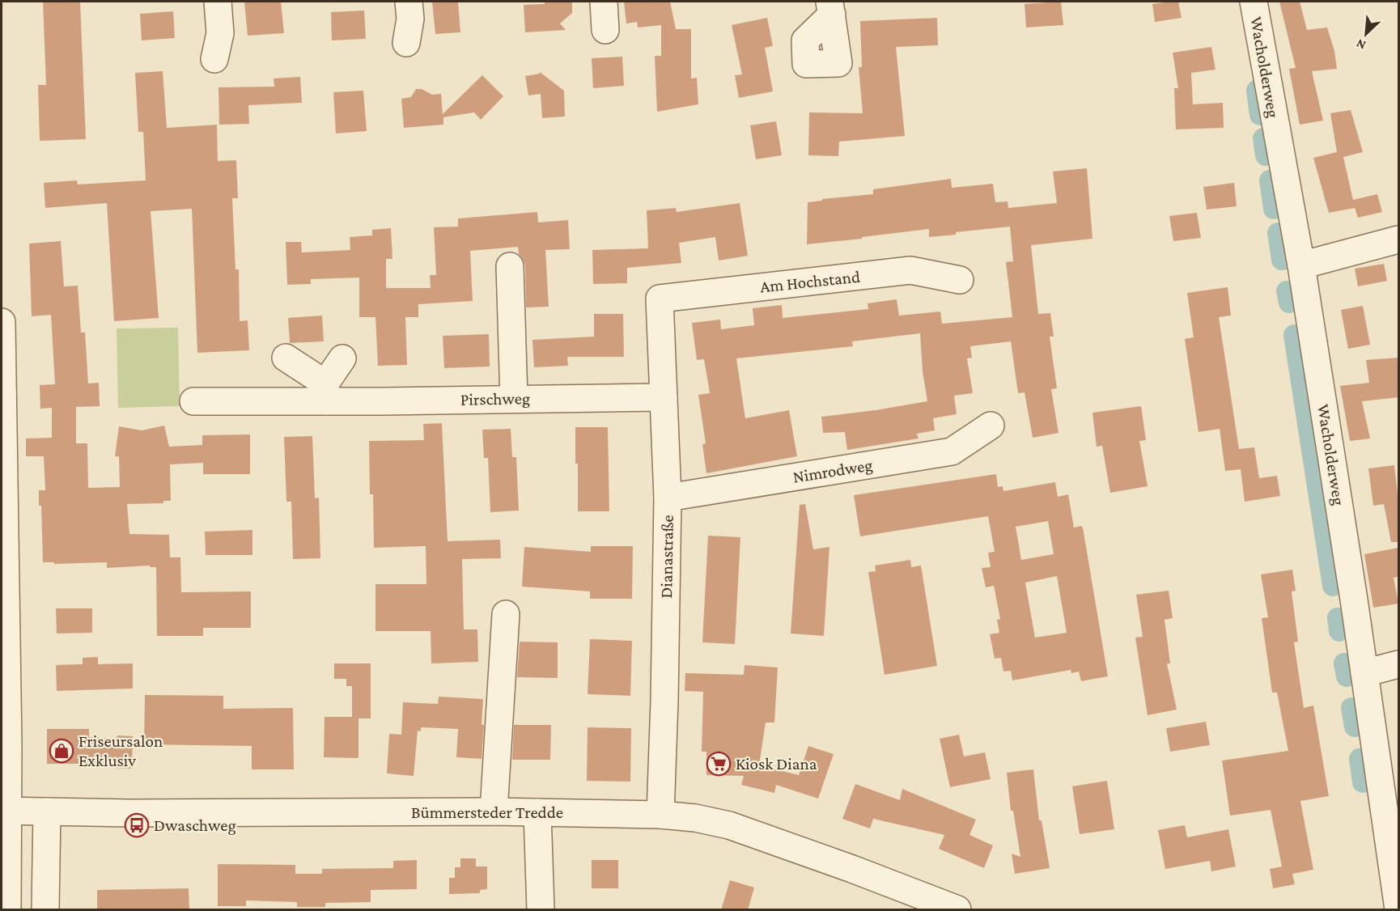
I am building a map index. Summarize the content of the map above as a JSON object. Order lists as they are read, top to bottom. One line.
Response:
{"streets":{"street":["Wacholderweg","Am Hochstand","Pirschweg","Nimrodweg","Dianastraße","Bümmersteder Tredde"]},"crossings":[["Am Hochstand","Dianastraße"],["Pirschweg","Dianastraße"],["Nimrodweg","Dianastraße"],["Dianastraße","Bümmersteder Tredde"]],"places":{"shop":["Friseursalon Exklusiv"],"supermarket":["Kiosk Diana"],"bus stop":["Dwaschweg"]},"north":"bottom left"}
